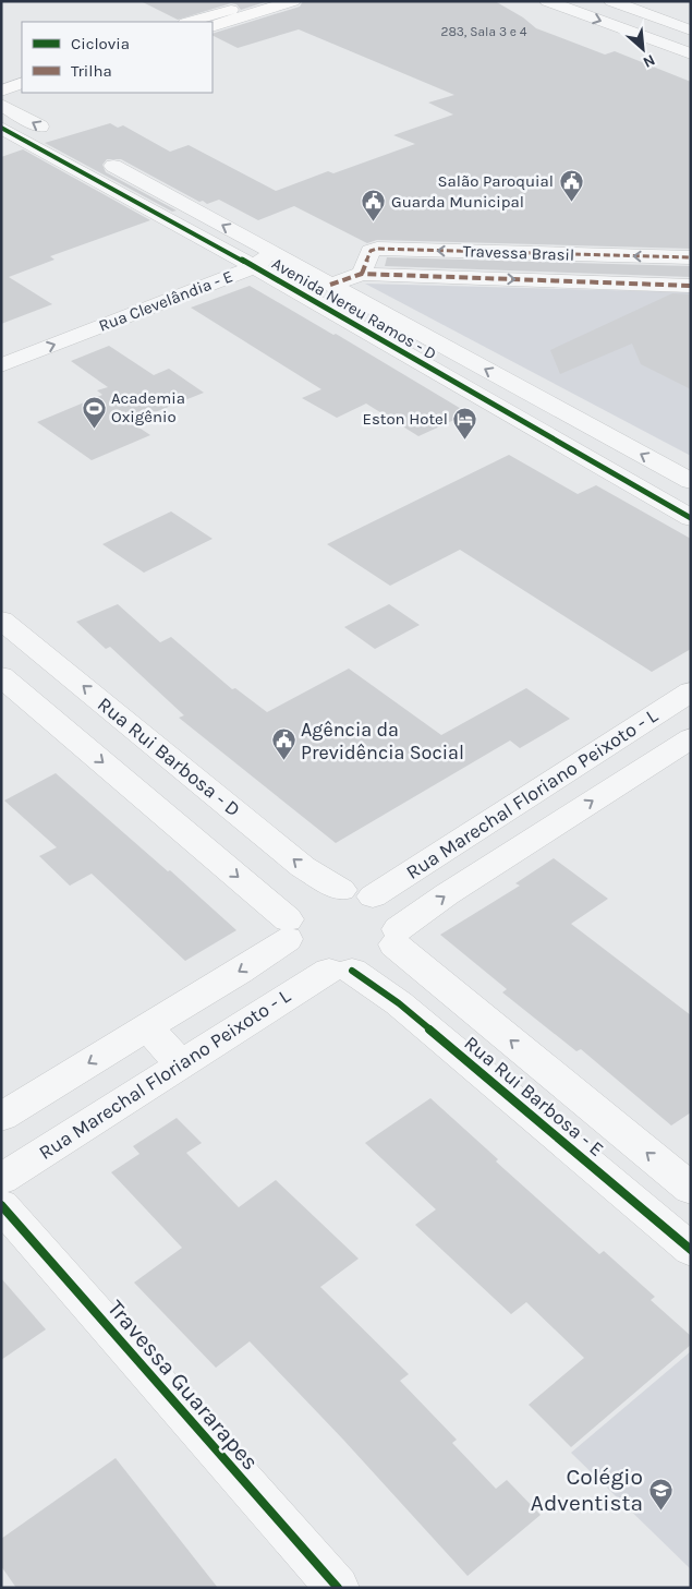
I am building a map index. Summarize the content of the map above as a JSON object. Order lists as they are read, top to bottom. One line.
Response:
{"streets":{"street":["Travessa Brasil","Rua Clevelândia - E","Avenida Nereu Ramos - D","Rua Rui Barbosa - D","Rua Marechal Floriano Peixoto - L","Rua Rui Barbosa - E","Travessa Guararapes"]},"crossings":[["Travessa Brasil","Avenida Nereu Ramos - D"],["Rua Clevelândia - E","Avenida Nereu Ramos - D"],["Rua Rui Barbosa - D","Rua Marechal Floriano Peixoto - L"],["Rua Rui Barbosa - D","Rua Rui Barbosa - E"],["Rua Marechal Floriano Peixoto - L","Rua Rui Barbosa - E"]],"places":{"public building":["Salão Paroquial","Guarda Municipal","Agência da Previdência Social"],"sports":["Academia Oxigênio"],"hotel":["Eston Hotel"],"school or university":["Colégio Adventista"]},"house_numbers":["283, Sala 3 e 4"],"legend":["Ciclovia","Trilha"],"north":"bottom right"}
